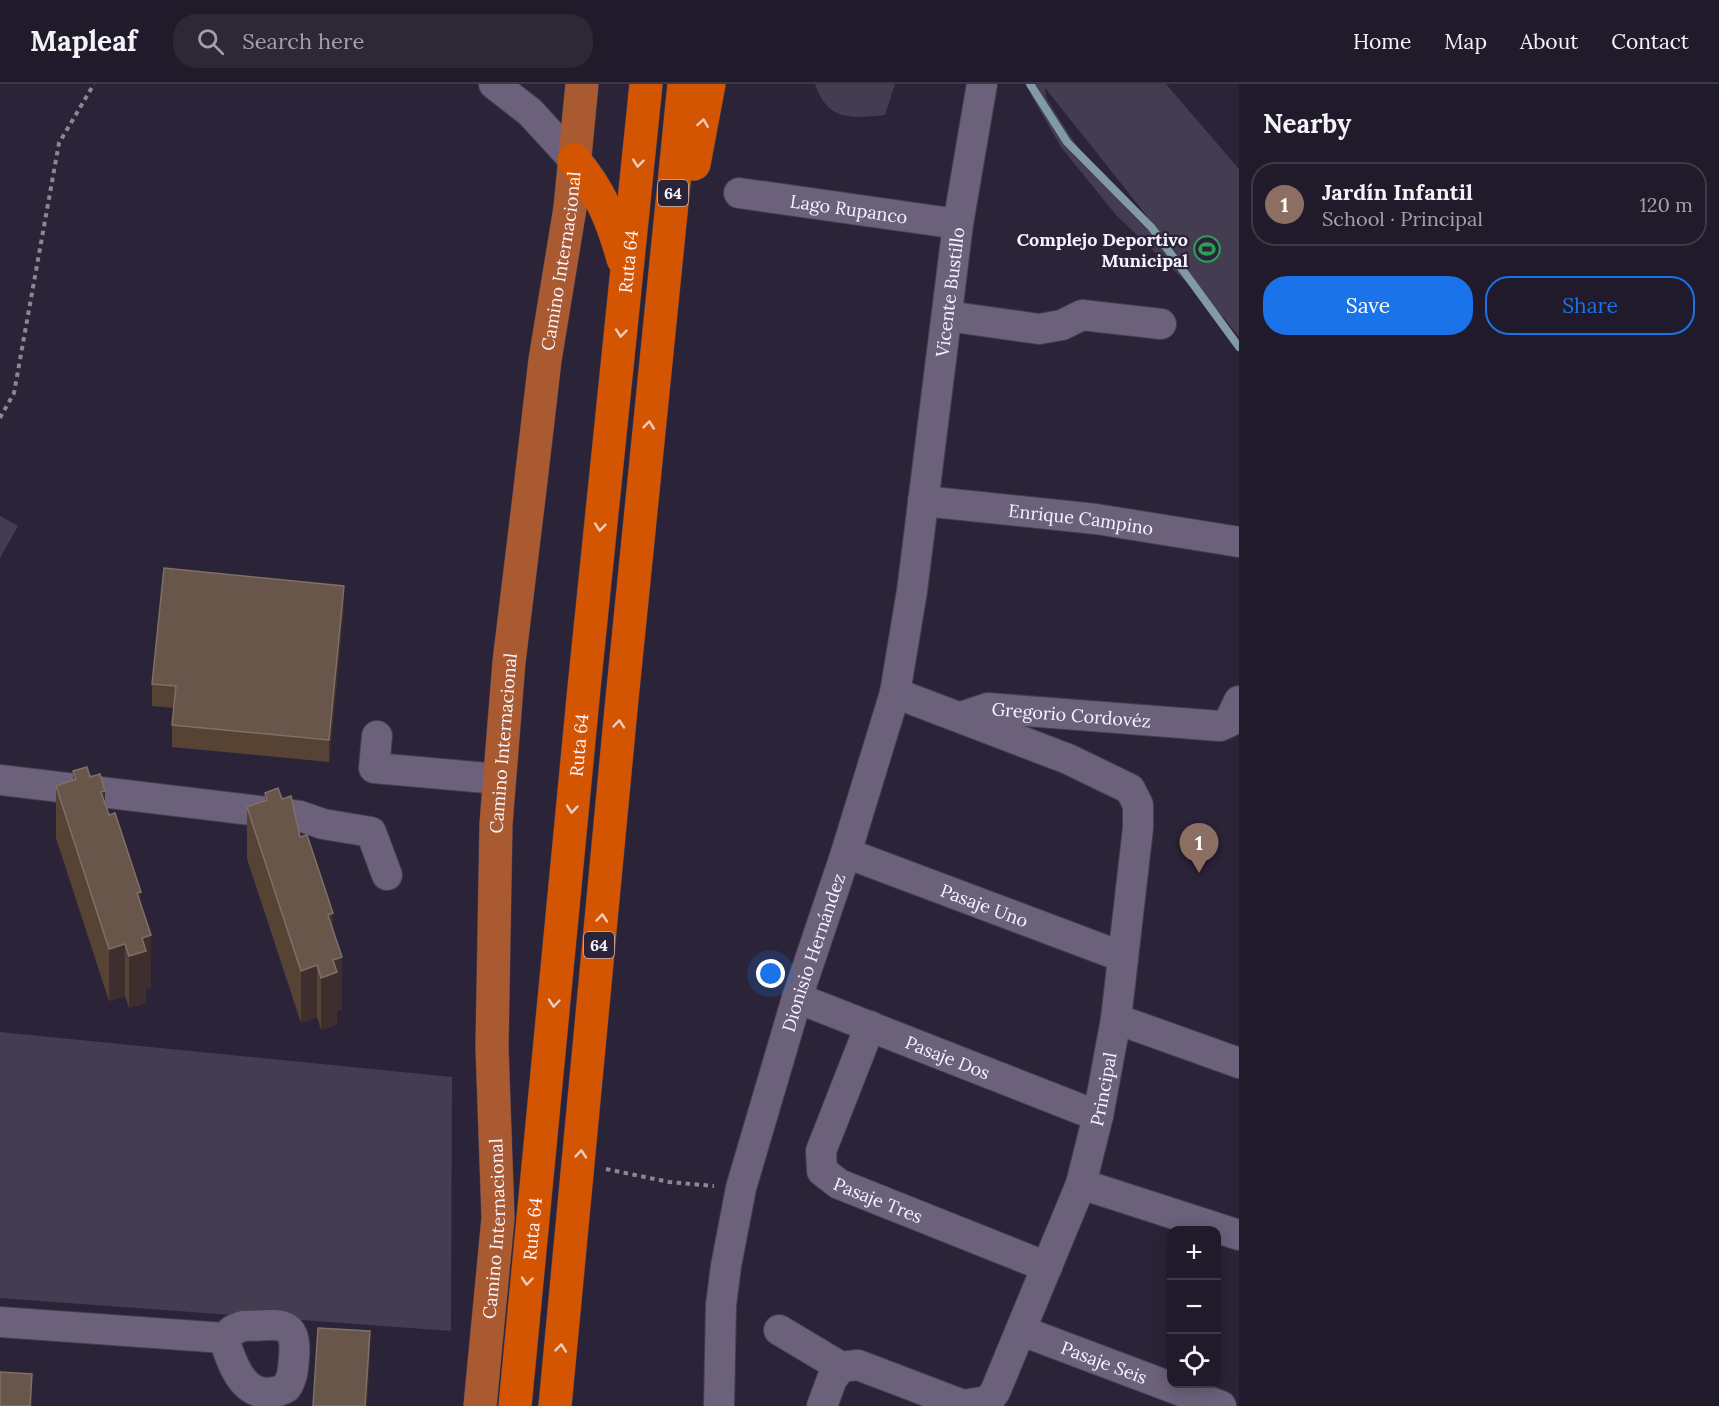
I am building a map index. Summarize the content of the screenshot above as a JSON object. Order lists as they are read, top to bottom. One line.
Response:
{"streets":{"highway":["64","Ruta 64"],"main road":["Camino Internacional"],"street":["Lago Rupanco","Vicente Bustillo","Enrique Campino","Gregorio Cordovéz","Pasaje Uno","Dionisio Hernández","Pasaje Dos","Principal","Pasaje Tres","Pasaje Seis"]},"crossings":[["Lago Rupanco","Vicente Bustillo"],["Vicente Bustillo","Enrique Campino"],["Vicente Bustillo","Dionisio Hernández"],["Enrique Campino","Dionisio Hernández"],["Gregorio Cordovéz","Principal"],["Pasaje Uno","Dionisio Hernández"],["Pasaje Uno","Principal"],["Dionisio Hernández","Pasaje Dos"],["Pasaje Dos","Principal"],["Pasaje Dos","Pasaje Tres"],["Principal","Pasaje Tres"],["Principal","Pasaje Seis"]],"places":{"sports":["Complejo Deportivo Municipal"]},"page":{"header":"Mapleaf","search":"Search here","nav":["Home","Map","About","Contact"],"heading":"Nearby","list":[{"mark":"1","name":"Jardín Infantil","note":"School · Principal","value":"120 m"}],"buttons":["Save","Share"],"pins":"1","map_buttons":["+","−"]}}
